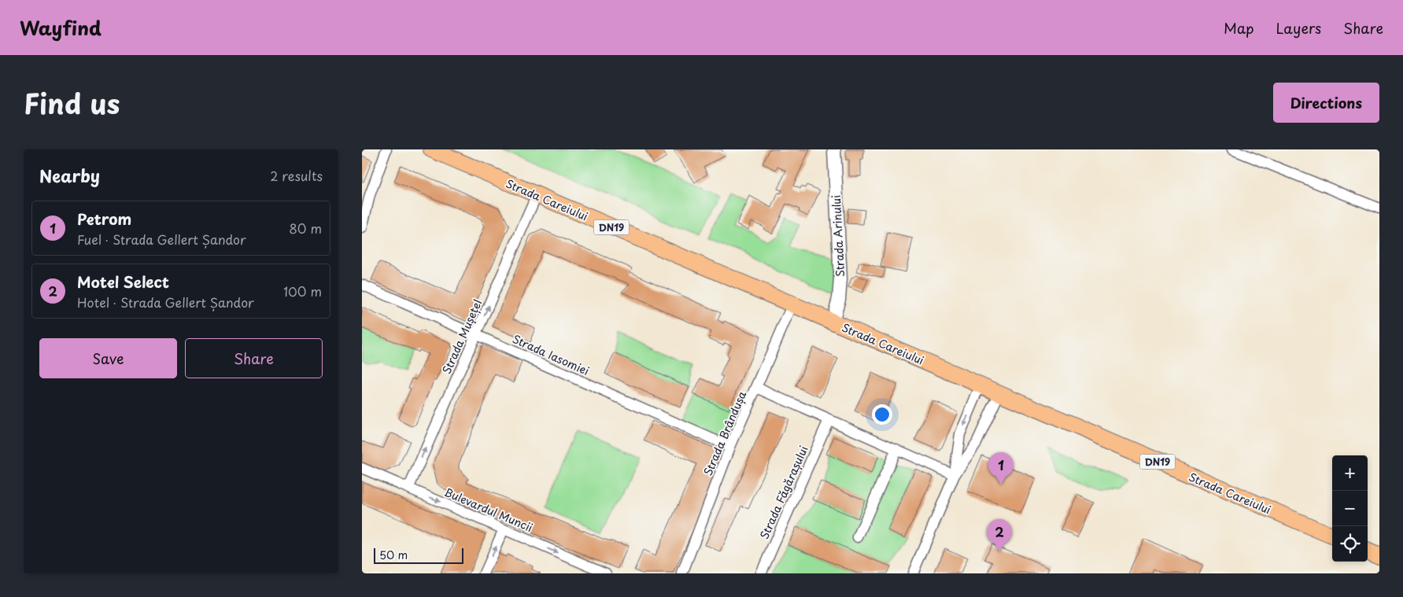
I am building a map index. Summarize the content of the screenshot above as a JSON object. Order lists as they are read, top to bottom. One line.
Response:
{"streets":{"main road":["Strada Careiului","DN19"],"street":["Strada Arinului","Strada Mușețel","Strada Iasomiei","Strada Brândușa","Strada Făgărașului","Bulevardul Muncii"]},"crossings":[["Strada Careiului","Strada Arinului"],["Strada Careiului","Strada Mușețel"],["Strada Careiului","Strada Brândușa"],["Strada Mușețel","Strada Iasomiei"],["Strada Mușețel","Bulevardul Muncii"],["Strada Iasomiei","Strada Brândușa"]],"one_way":["Strada Mușețel","Bulevardul Muncii"],"scale_bar":"50 m","page":{"header":"Wayfind","nav":["Map","Layers","Share"],"title":"Find us","buttons":["Directions",["Save","Share"]],"heading":["Nearby","2 results"],"list":[{"mark":"1","name":"Petrom","note":"Fuel · Strada Gellert Șandor","value":"80 m"},{"mark":"2","name":"Motel Select","note":"Hotel · Strada Gellert Șandor","value":"100 m"}],"pins":["1","2"],"map_buttons":["+","−"],"scale":"50 m"}}
